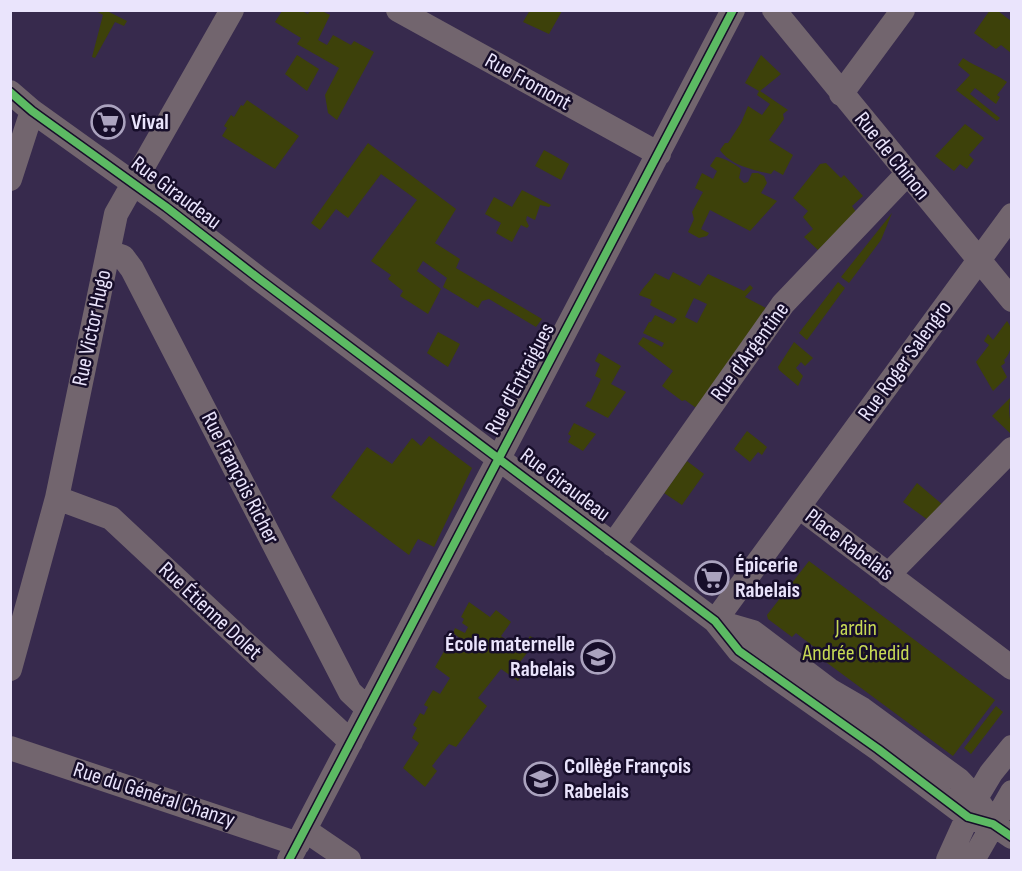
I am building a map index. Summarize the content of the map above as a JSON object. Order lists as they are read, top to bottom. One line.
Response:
{"streets":{"street":["Rue Fromont","Rue de Chinon","Rue Giraudeau","Rue Victor Hugo","Rue d'Argentine","Rue Roger Salengro","Rue d'Entraigues","Rue François Richer","Place Rabelais","Rue Étienne Dolet","Rue du Général Chanzy"]},"crossings":[["Rue Fromont","Rue d'Entraigues"],["Rue de Chinon","Rue d'Argentine"],["Rue de Chinon","Rue Roger Salengro"],["Rue Giraudeau","Rue Victor Hugo"],["Rue Giraudeau","Rue d'Argentine"],["Rue Giraudeau","Rue d'Entraigues"],["Rue Giraudeau","Place Rabelais"],["Rue Victor Hugo","Rue François Richer"],["Rue Victor Hugo","Rue Étienne Dolet"],["Rue Roger Salengro","Place Rabelais"],["Rue d'Entraigues","Rue François Richer"],["Rue d'Entraigues","Rue Étienne Dolet"],["Rue d'Entraigues","Rue du Général Chanzy"]],"parks":["Jardin Andrée Chedid"],"places":{"supermarket":["Vival","Épicerie Rabelais"],"school or university":["École maternelle Rabelais","Collège François Rabelais"]}}
